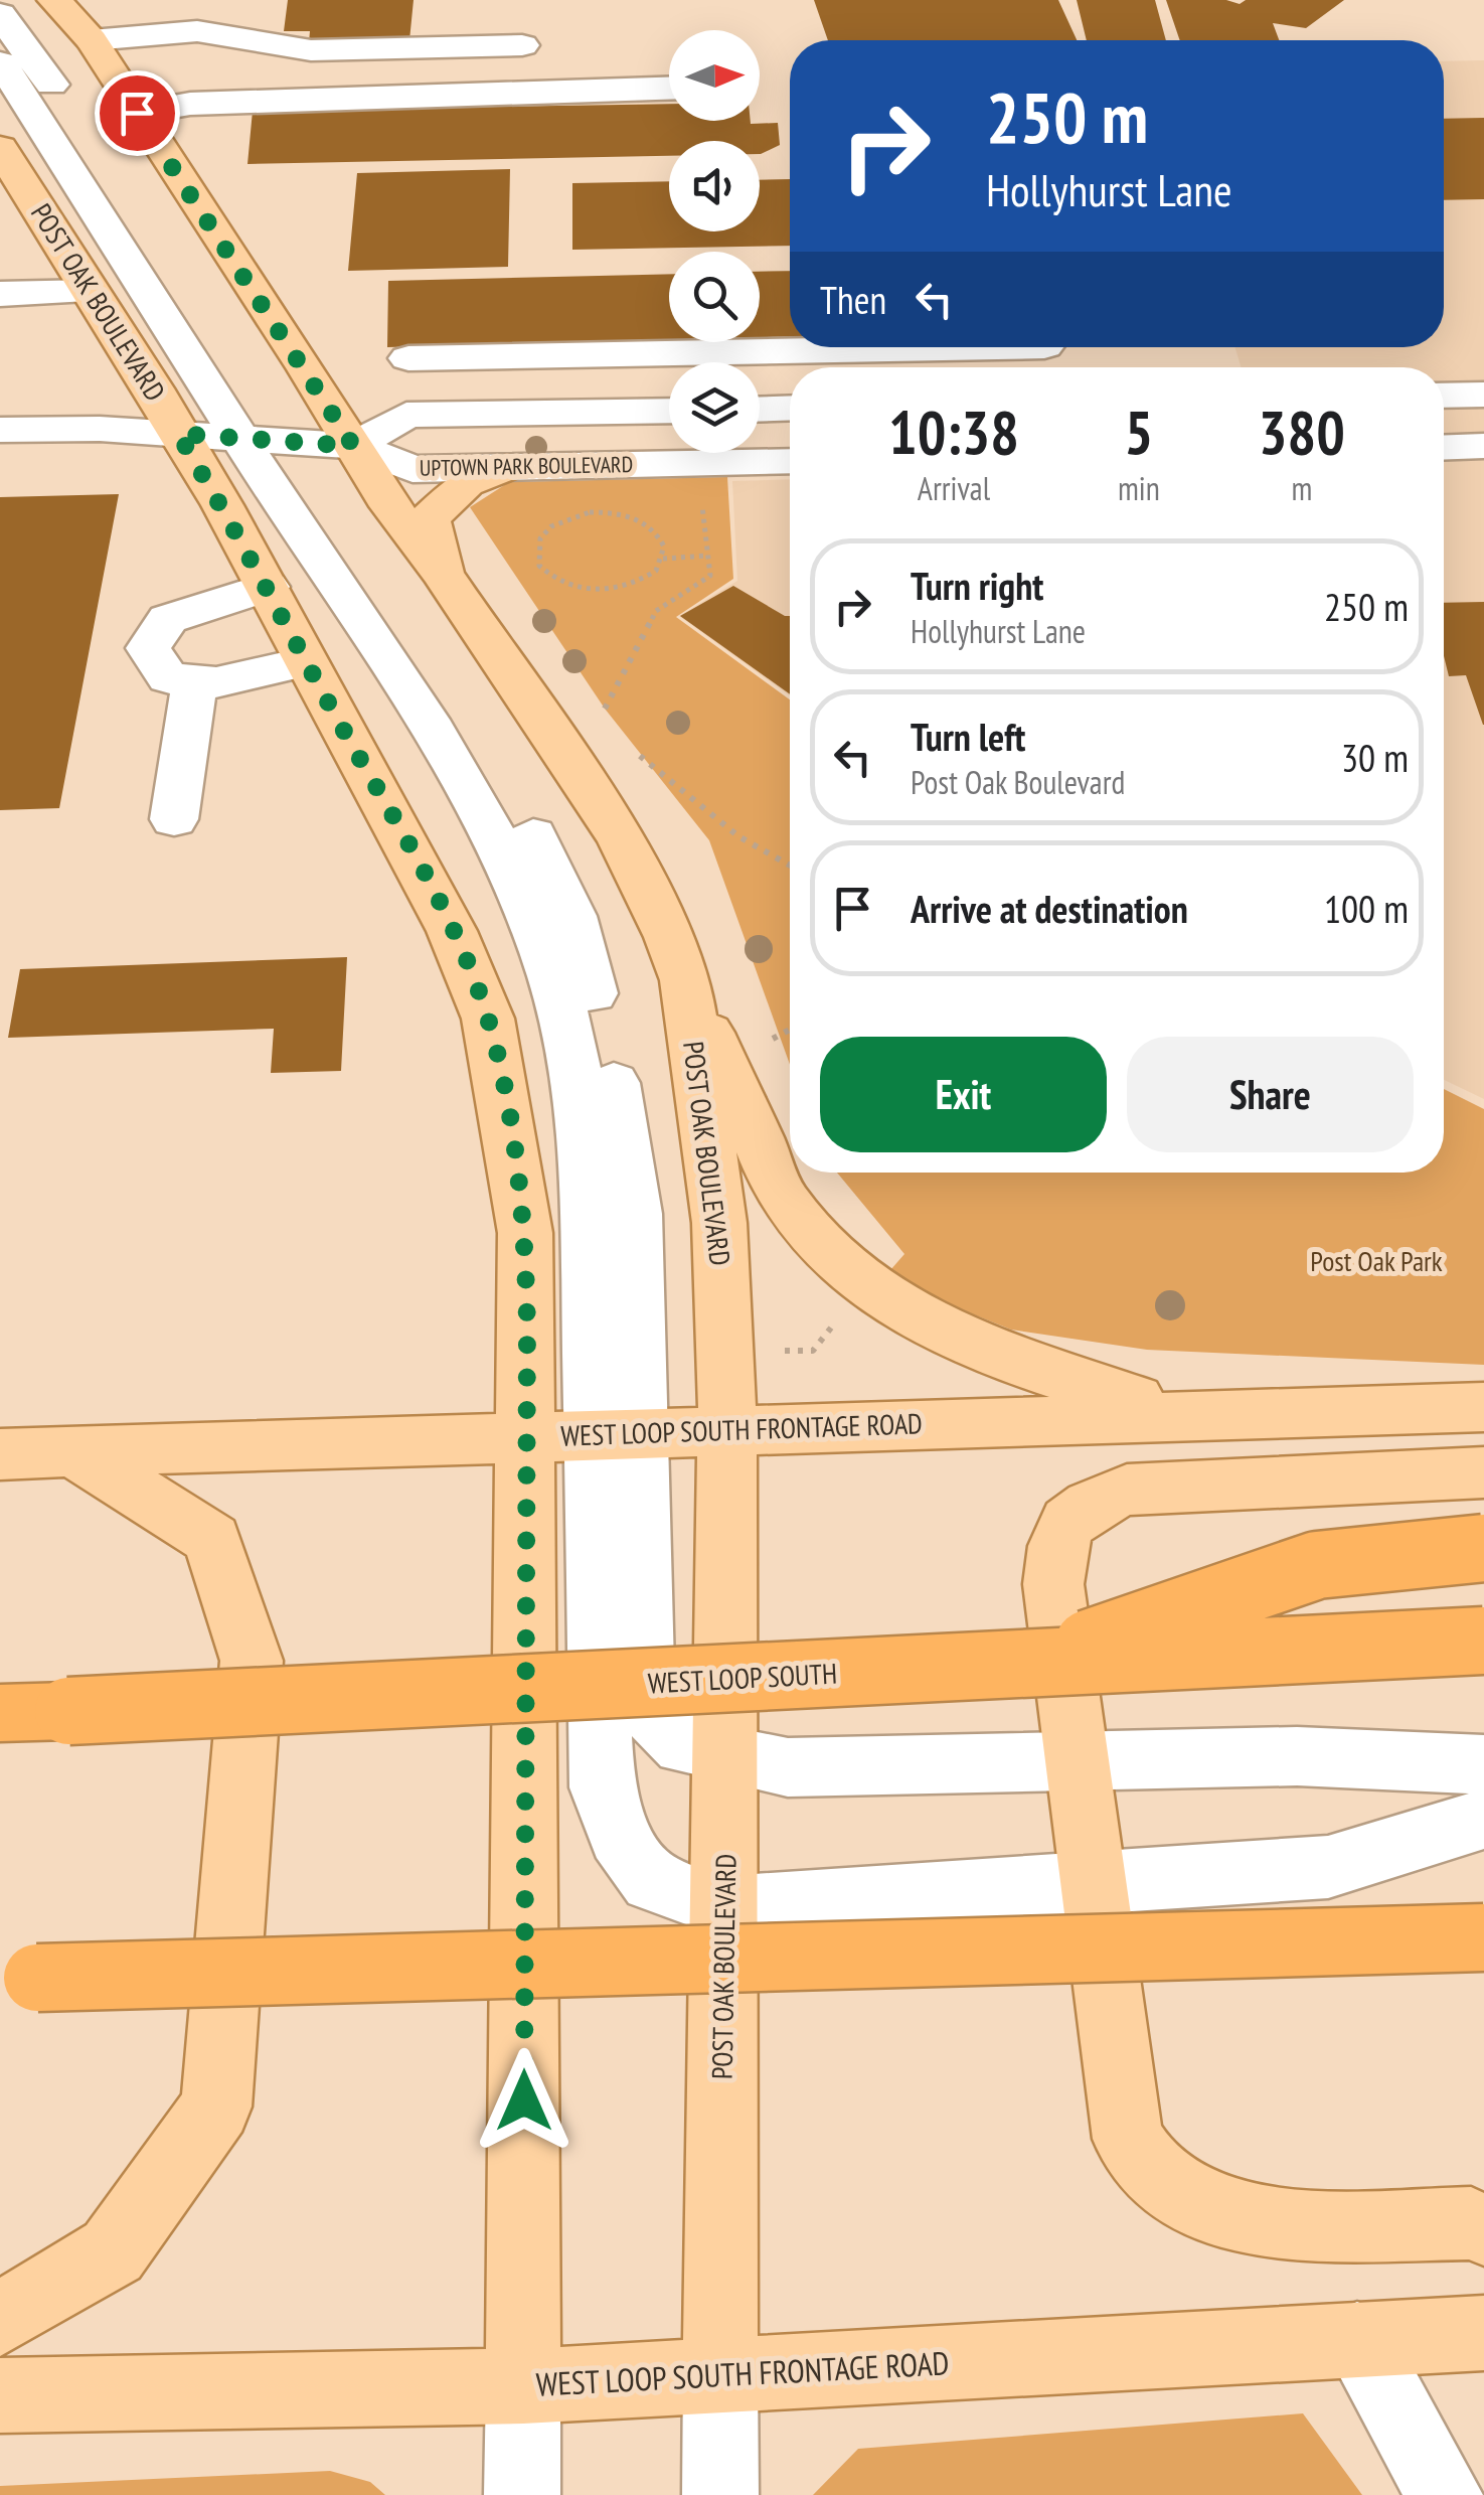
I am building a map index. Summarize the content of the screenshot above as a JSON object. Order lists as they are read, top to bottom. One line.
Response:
{"streets":{"highway":["WEST LOOP SOUTH"],"main road":["POST OAK BOULEVARD","WEST LOOP SOUTH FRONTAGE ROAD"],"street":["UPTOWN PARK BOULEVARD"]},"crossings":[["POST OAK BOULEVARD","UPTOWN PARK BOULEVARD"],["POST OAK BOULEVARD","WEST LOOP SOUTH FRONTAGE ROAD"]],"parks":["Post Oak Park"],"north":"right","page":{"turn":["250 m","Hollyhurst Lane"],"then":"Then","eta":["10:38","Arrival","5","min","380","m"],"list":[{"name":"Turn right","note":"Hollyhurst Lane","value":"250 m"},{"name":"Turn left","note":"Post Oak Boulevard","value":"30 m"},{"name":"Arrive at destination","value":"100 m"}],"buttons":["Exit","Share"]}}
